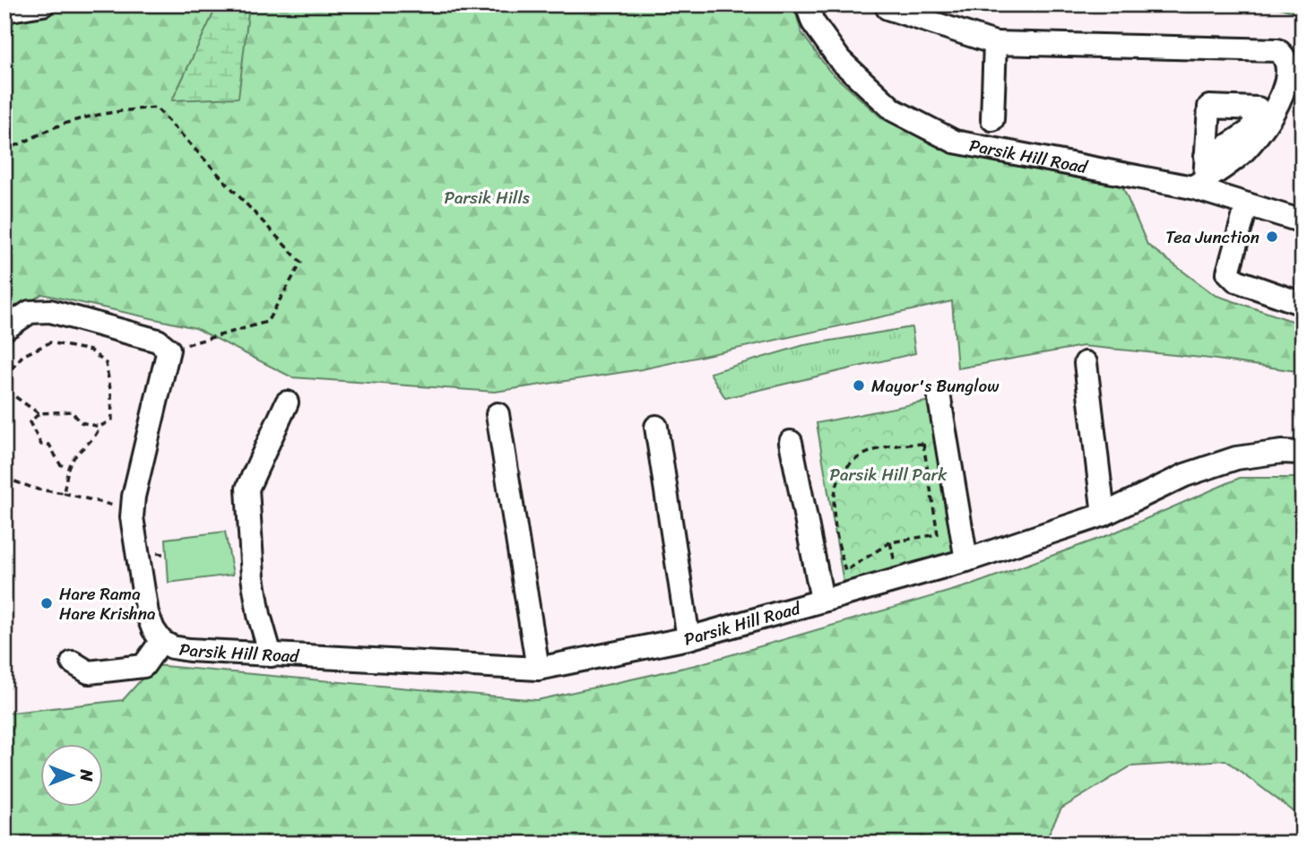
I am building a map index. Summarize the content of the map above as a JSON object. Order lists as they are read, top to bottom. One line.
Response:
{"streets":{"street":["Parsik Hill Road"]},"parks":["Parsik Hills","Parsik Hill Park"],"places":["Tea Junction","Mayor's Bunglow","Hare Rama Hare Krishna"],"north":"right"}
